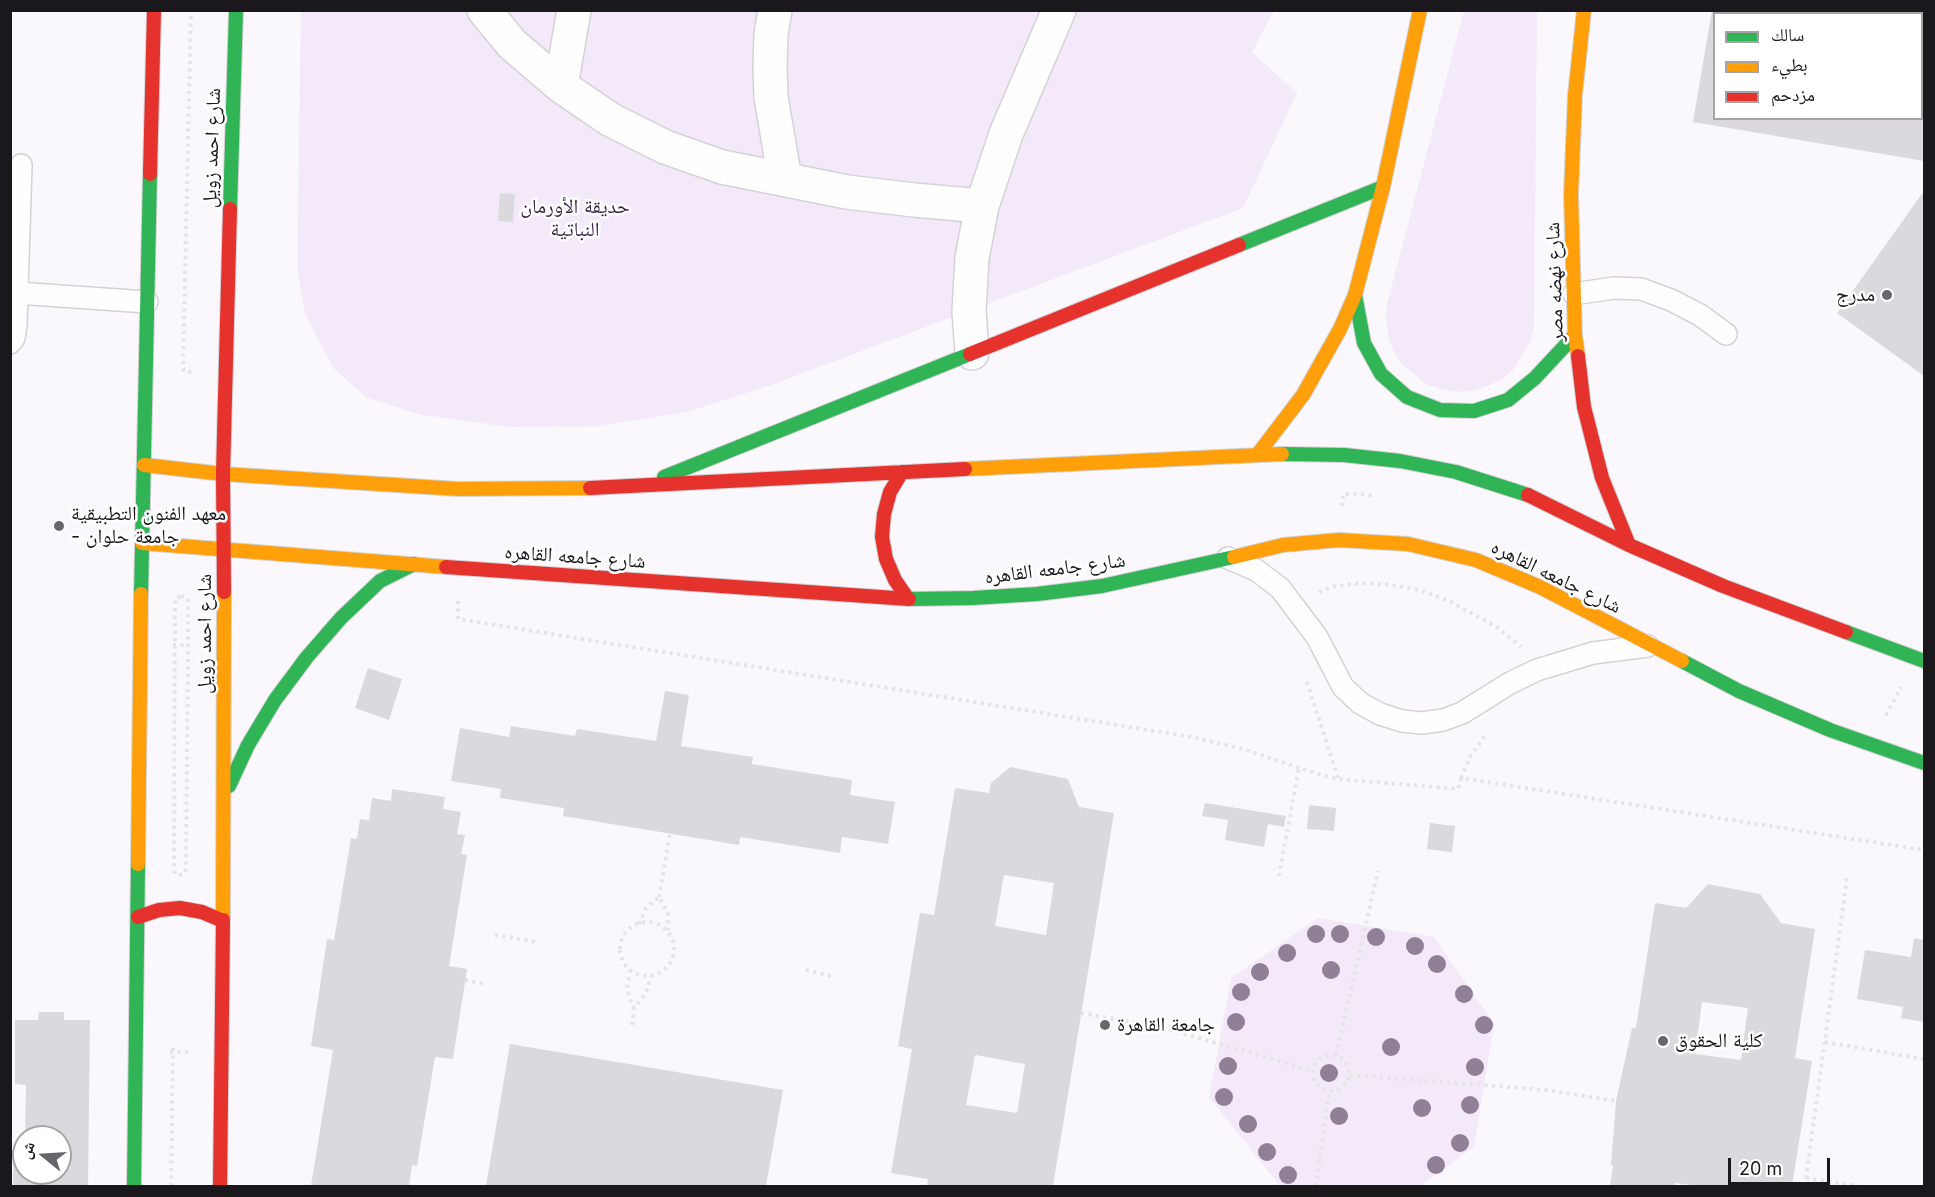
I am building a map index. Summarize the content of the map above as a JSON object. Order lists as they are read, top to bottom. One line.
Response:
{"streets":{"main road":["شارع احمد زويل","شارع نهضه مصر","شارع جامعه القاهره"]},"crossings":[["شارع احمد زويل","شارع جامعه القاهره"]],"parks":["حديقة الأورمان النباتية"],"places":["مدرج","معهد الفنون التطبيقية - جامعة حلوان","جامعة القاهرة","كلية الحقوق"],"legend":["سالك","بطيء","مزدحم"],"scale_bar":"20 m","north":"left"}
